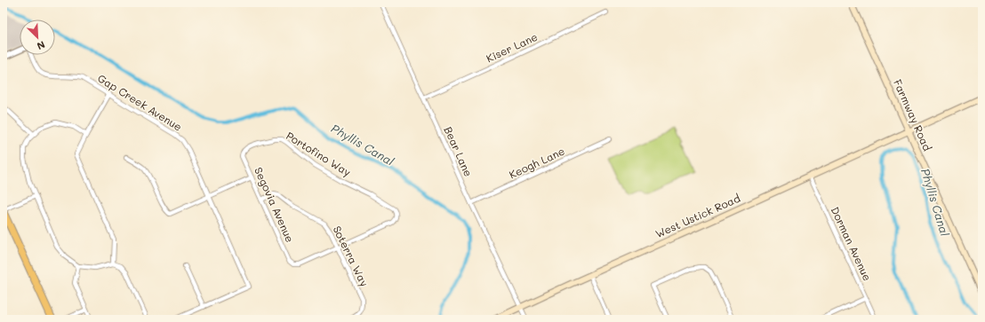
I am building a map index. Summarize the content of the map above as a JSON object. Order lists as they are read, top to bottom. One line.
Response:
{"streets":{"main road":["Farmway Road","West Ustick Road"],"street":["Kiser Lane","Gap Creek Avenue","Bear Lane","Portofino Way","Keogh Lane","Segovia Avenue","Dorman Avenue","Soterra Way"]},"crossings":[["Kiser Lane","Bear Lane"],["Farmway Road","West Ustick Road"],["Bear Lane","Keogh Lane"],["Bear Lane","West Ustick Road"],["Portofino Way","Segovia Avenue"],["Portofino Way","Soterra Way"],["Segovia Avenue","Soterra Way"],["West Ustick Road","Dorman Avenue"]],"water":["Phyllis Canal"],"north":"bottom right"}
